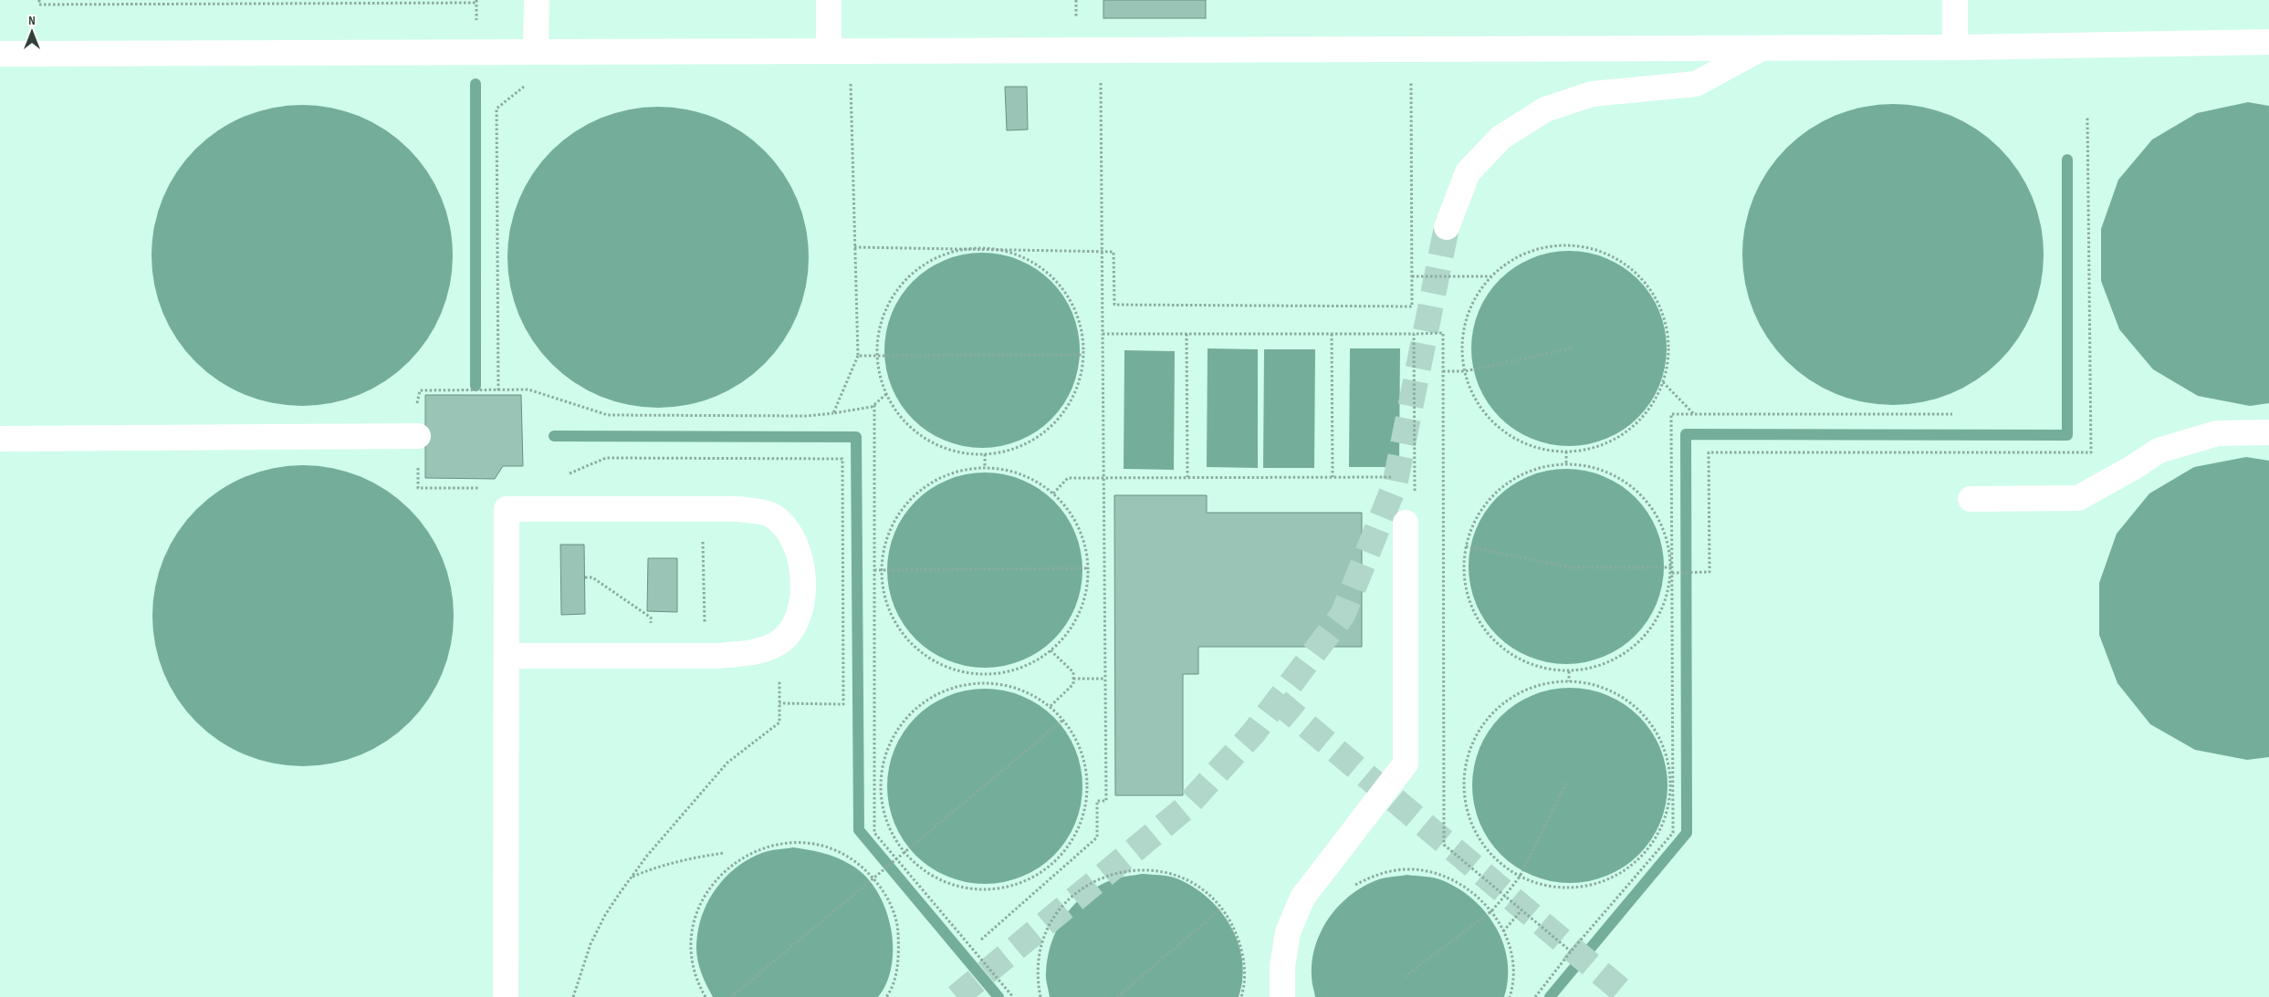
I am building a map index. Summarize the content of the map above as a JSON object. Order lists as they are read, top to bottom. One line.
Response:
{"north":"top"}
